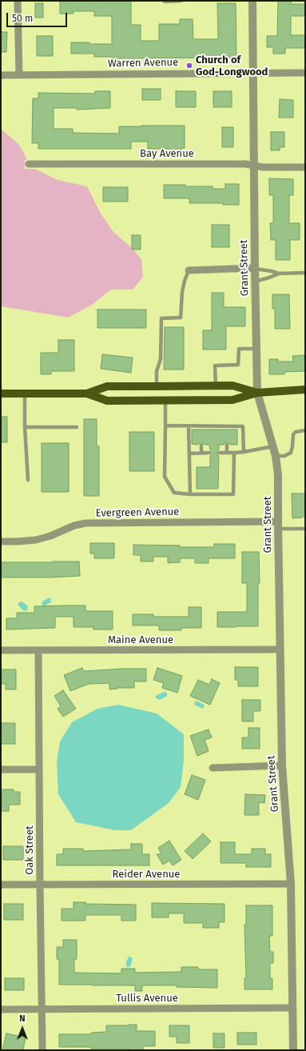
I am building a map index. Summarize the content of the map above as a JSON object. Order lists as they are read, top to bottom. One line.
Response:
{"streets":{"street":["Warren Avenue","Bay Avenue","Grant Street","Evergreen Avenue","Maine Avenue","Oak Street","Reider Avenue","Tullis Avenue"]},"crossings":[["Warren Avenue","Grant Street"],["Bay Avenue","Grant Street"],["Grant Street","Evergreen Avenue"],["Grant Street","Maine Avenue"],["Grant Street","Reider Avenue"],["Grant Street","Tullis Avenue"],["Maine Avenue","Oak Street"],["Oak Street","Reider Avenue"],["Oak Street","Tullis Avenue"]],"places":["Church of God-Longwood"],"scale_bar":"50 m","north":"top"}
